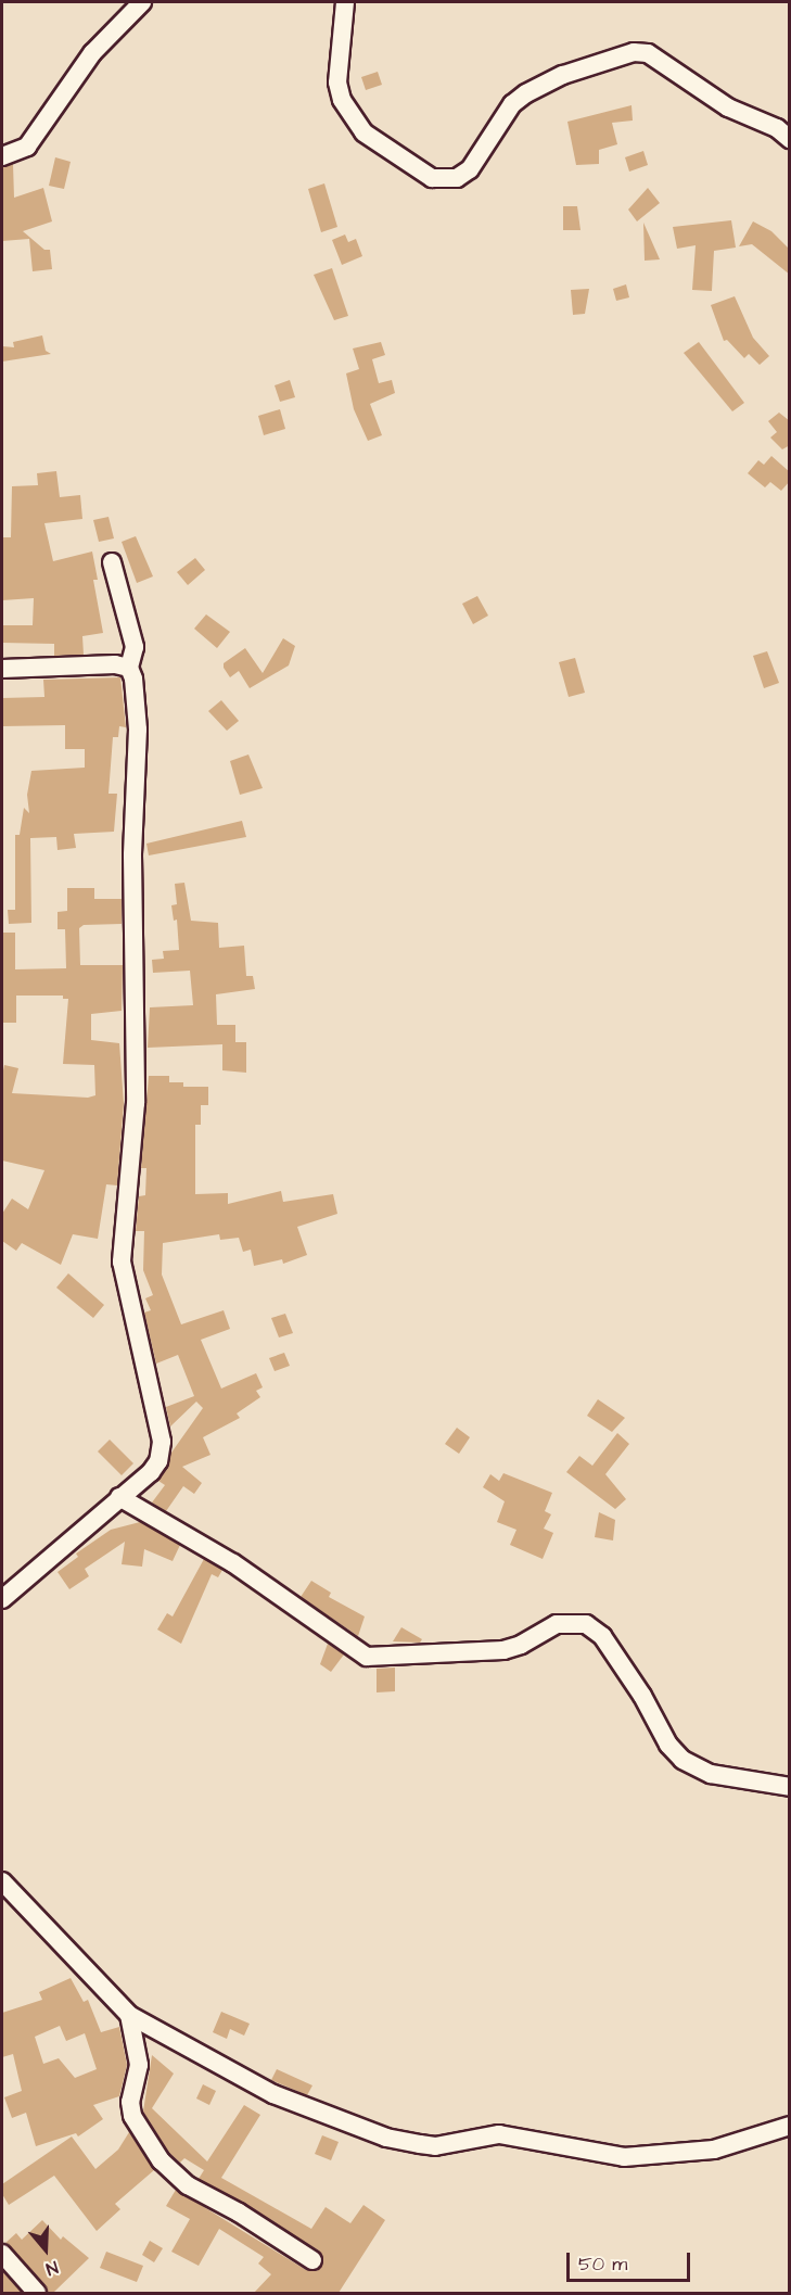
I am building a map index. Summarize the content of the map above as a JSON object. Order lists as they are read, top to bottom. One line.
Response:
{"scale_bar":"50 m","north":"bottom"}
